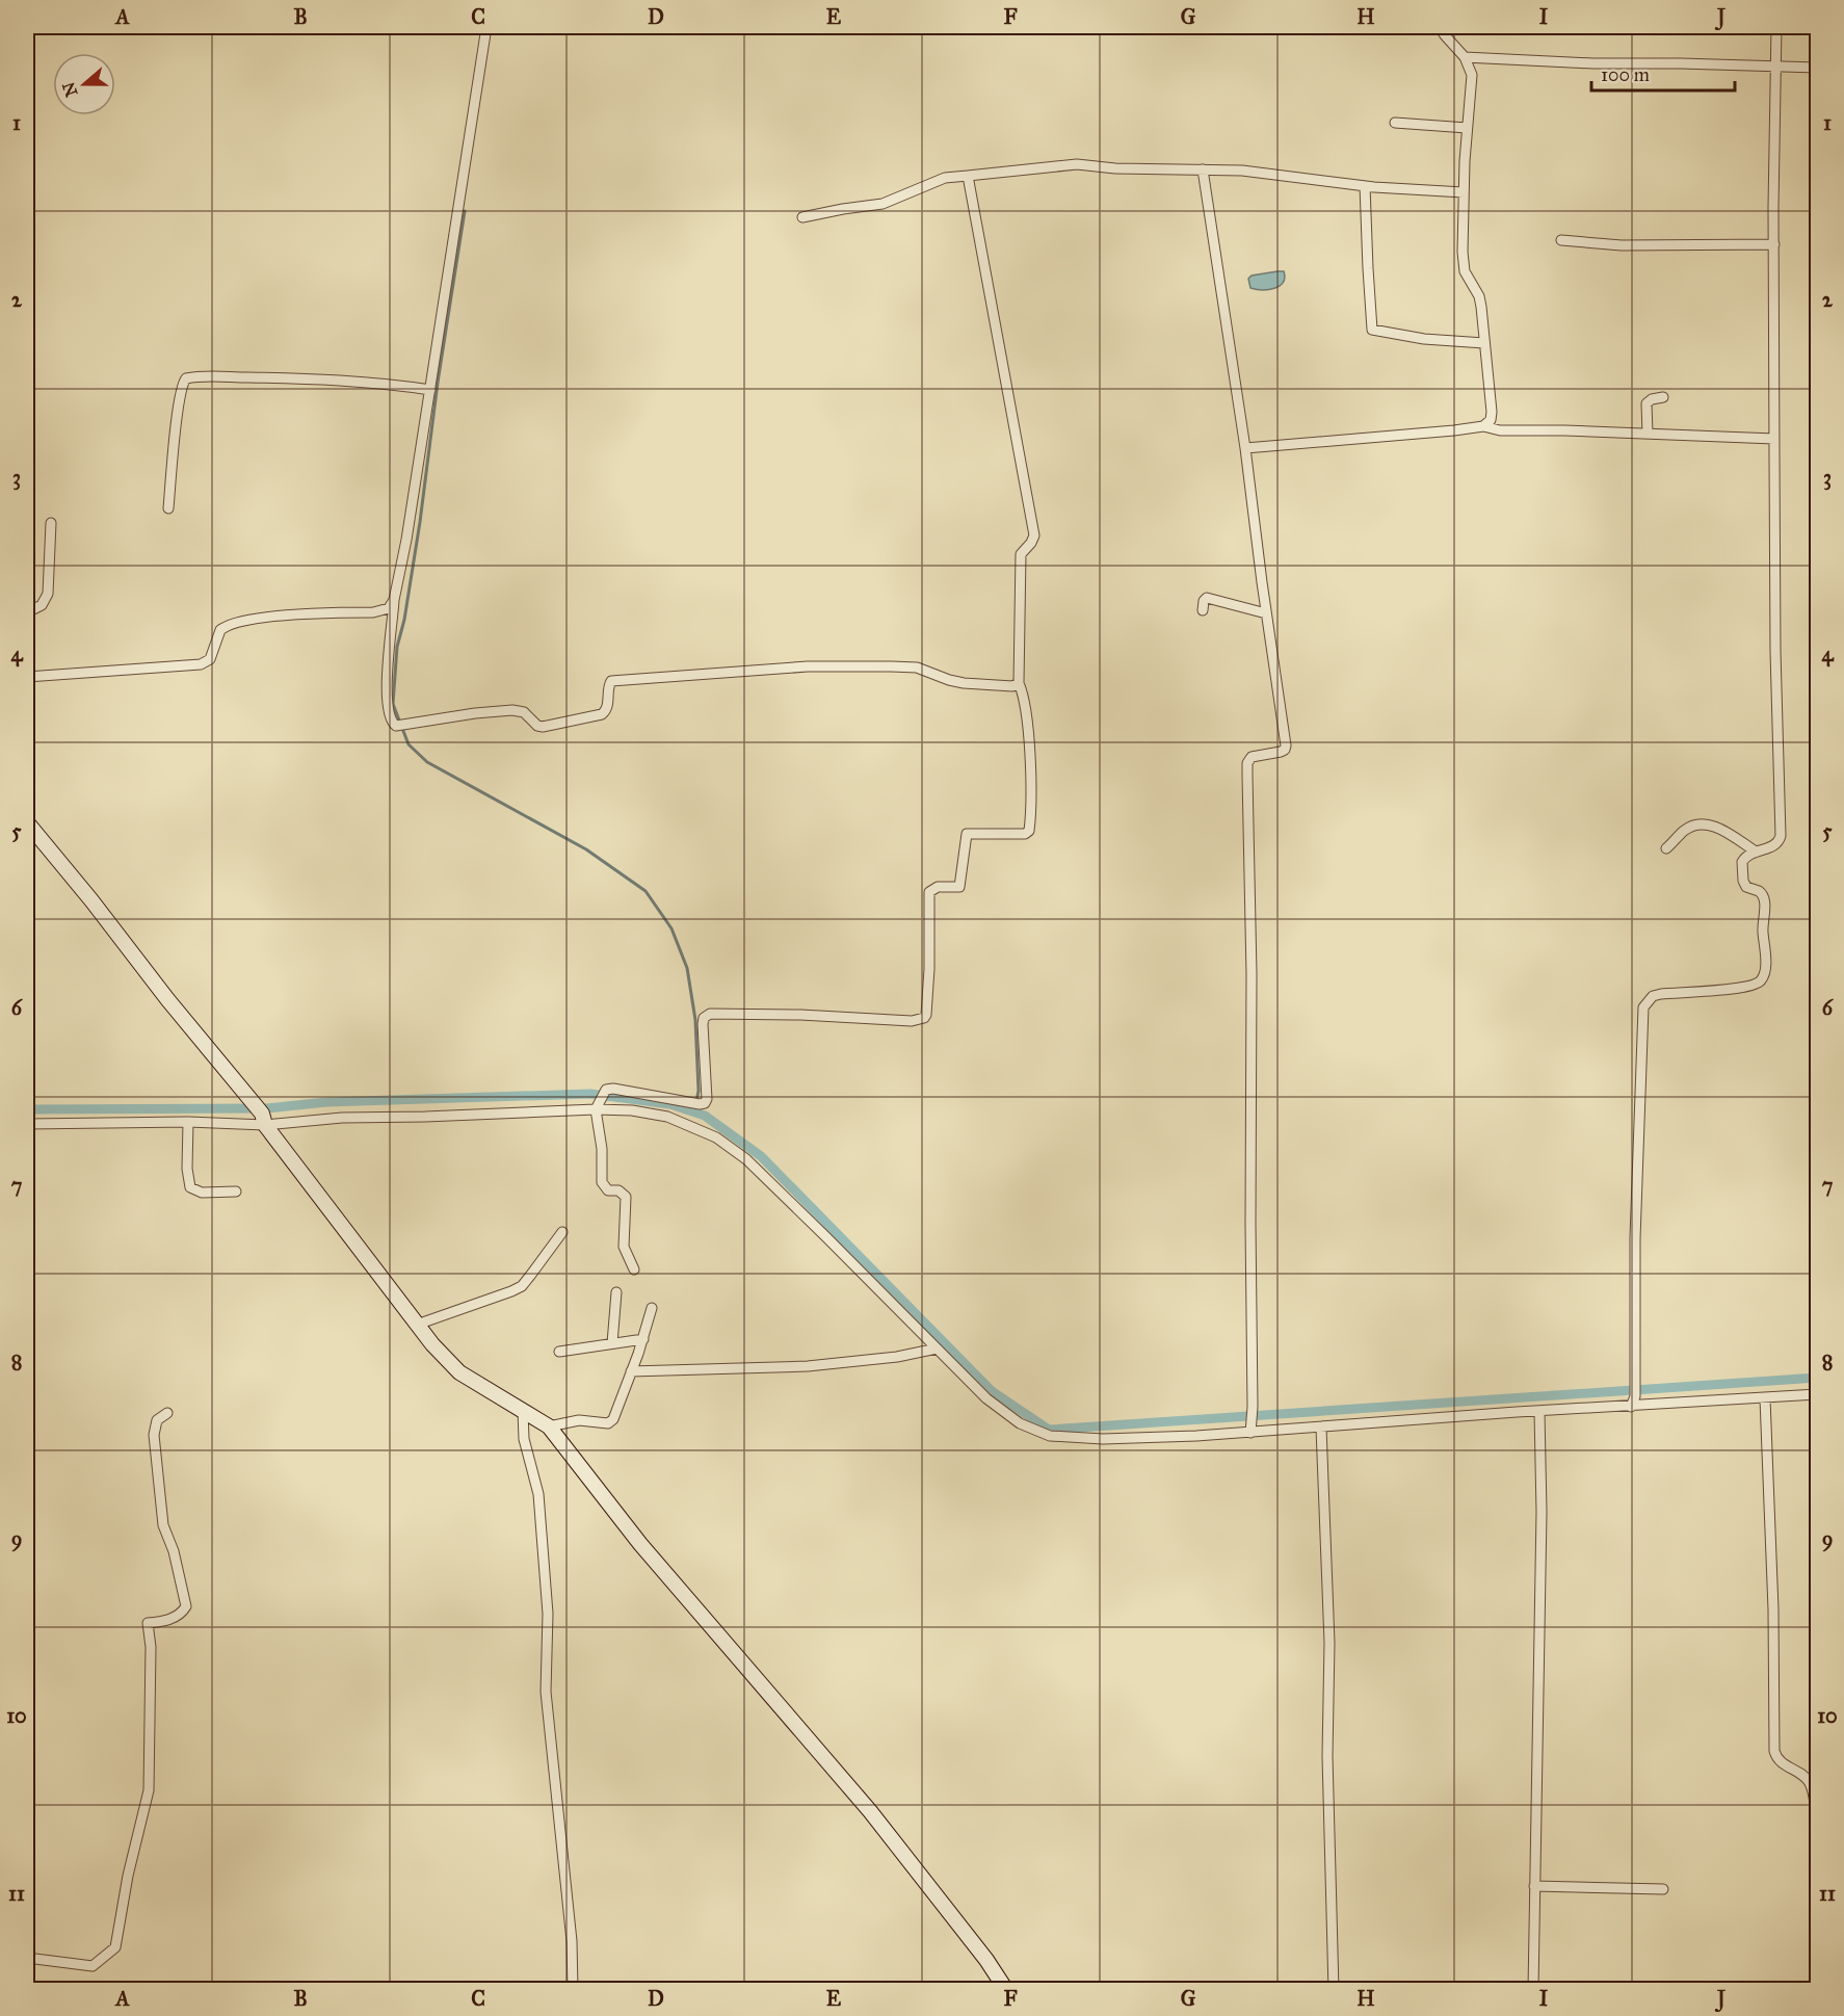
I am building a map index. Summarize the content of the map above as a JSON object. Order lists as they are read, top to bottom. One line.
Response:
{"scale_bar":"100 m","north":"left","grid":{"columns":["A","B","C","D","E","F","G","H","I","J"],"rows":["1","2","3","4","5","6","7","8","9","10","11"]}}
